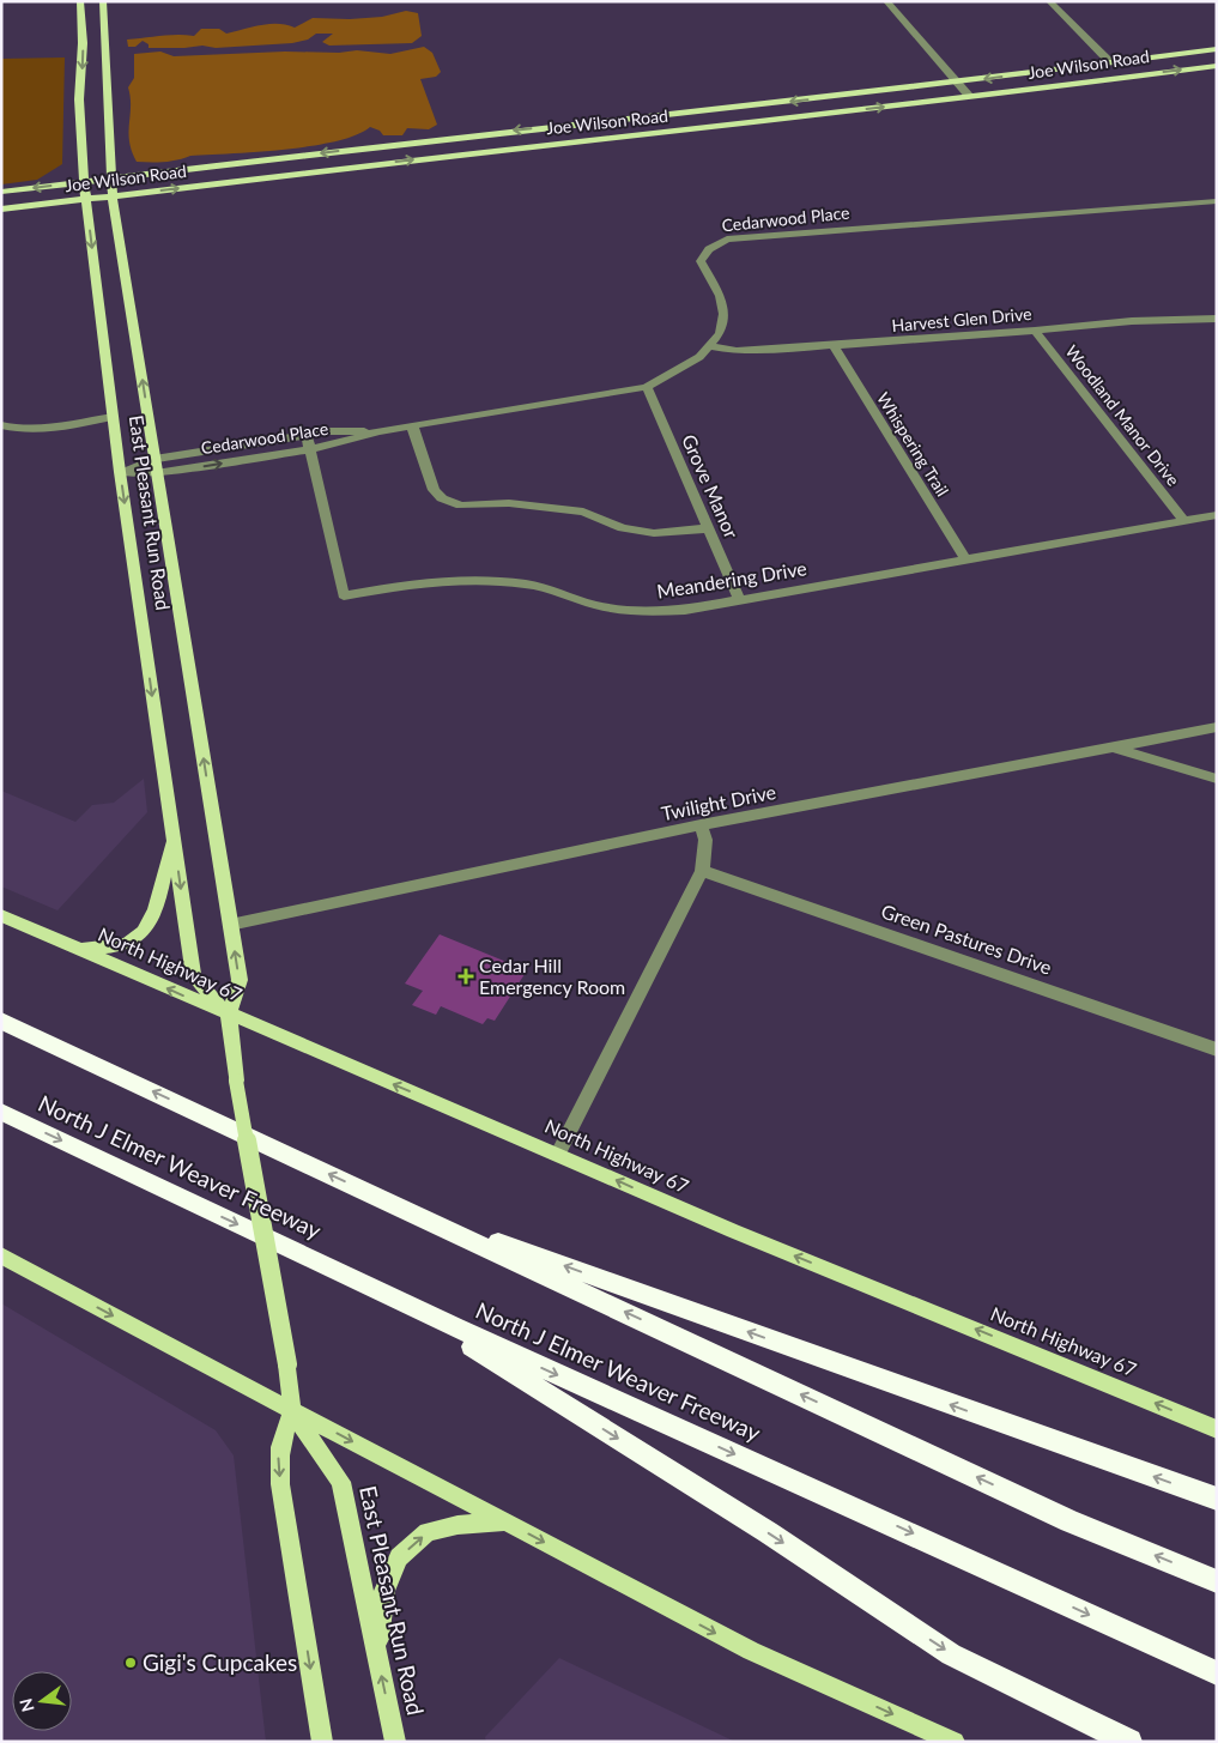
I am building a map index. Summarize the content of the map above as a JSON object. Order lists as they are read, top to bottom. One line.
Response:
{"streets":{"highway":["North J Elmer Weaver Freeway"],"main road":["Joe Wilson Road","East Pleasant Run Road","North Highway 67"],"street":["Cedarwood Place","Harvest Glen Drive","Woodland Manor Drive","Whispering Trail","Grove Manor","Meandering Drive","Twilight Drive","Green Pastures Drive"]},"crossings":[["Joe Wilson Road","East Pleasant Run Road"],["Cedarwood Place","Harvest Glen Drive"],["Cedarwood Place","Grove Manor"],["Cedarwood Place","East Pleasant Run Road"],["Cedarwood Place","Meandering Drive"],["Harvest Glen Drive","Woodland Manor Drive"],["Harvest Glen Drive","Whispering Trail"],["Woodland Manor Drive","Meandering Drive"],["Whispering Trail","Meandering Drive"],["Grove Manor","Meandering Drive"],["East Pleasant Run Road","Twilight Drive"],["East Pleasant Run Road","North Highway 67"]],"one_way":["North Highway 67"],"places":{"health":["Cedar Hill Emergency Room"],"other":["Gigi's Cupcakes"]},"north":"left"}
